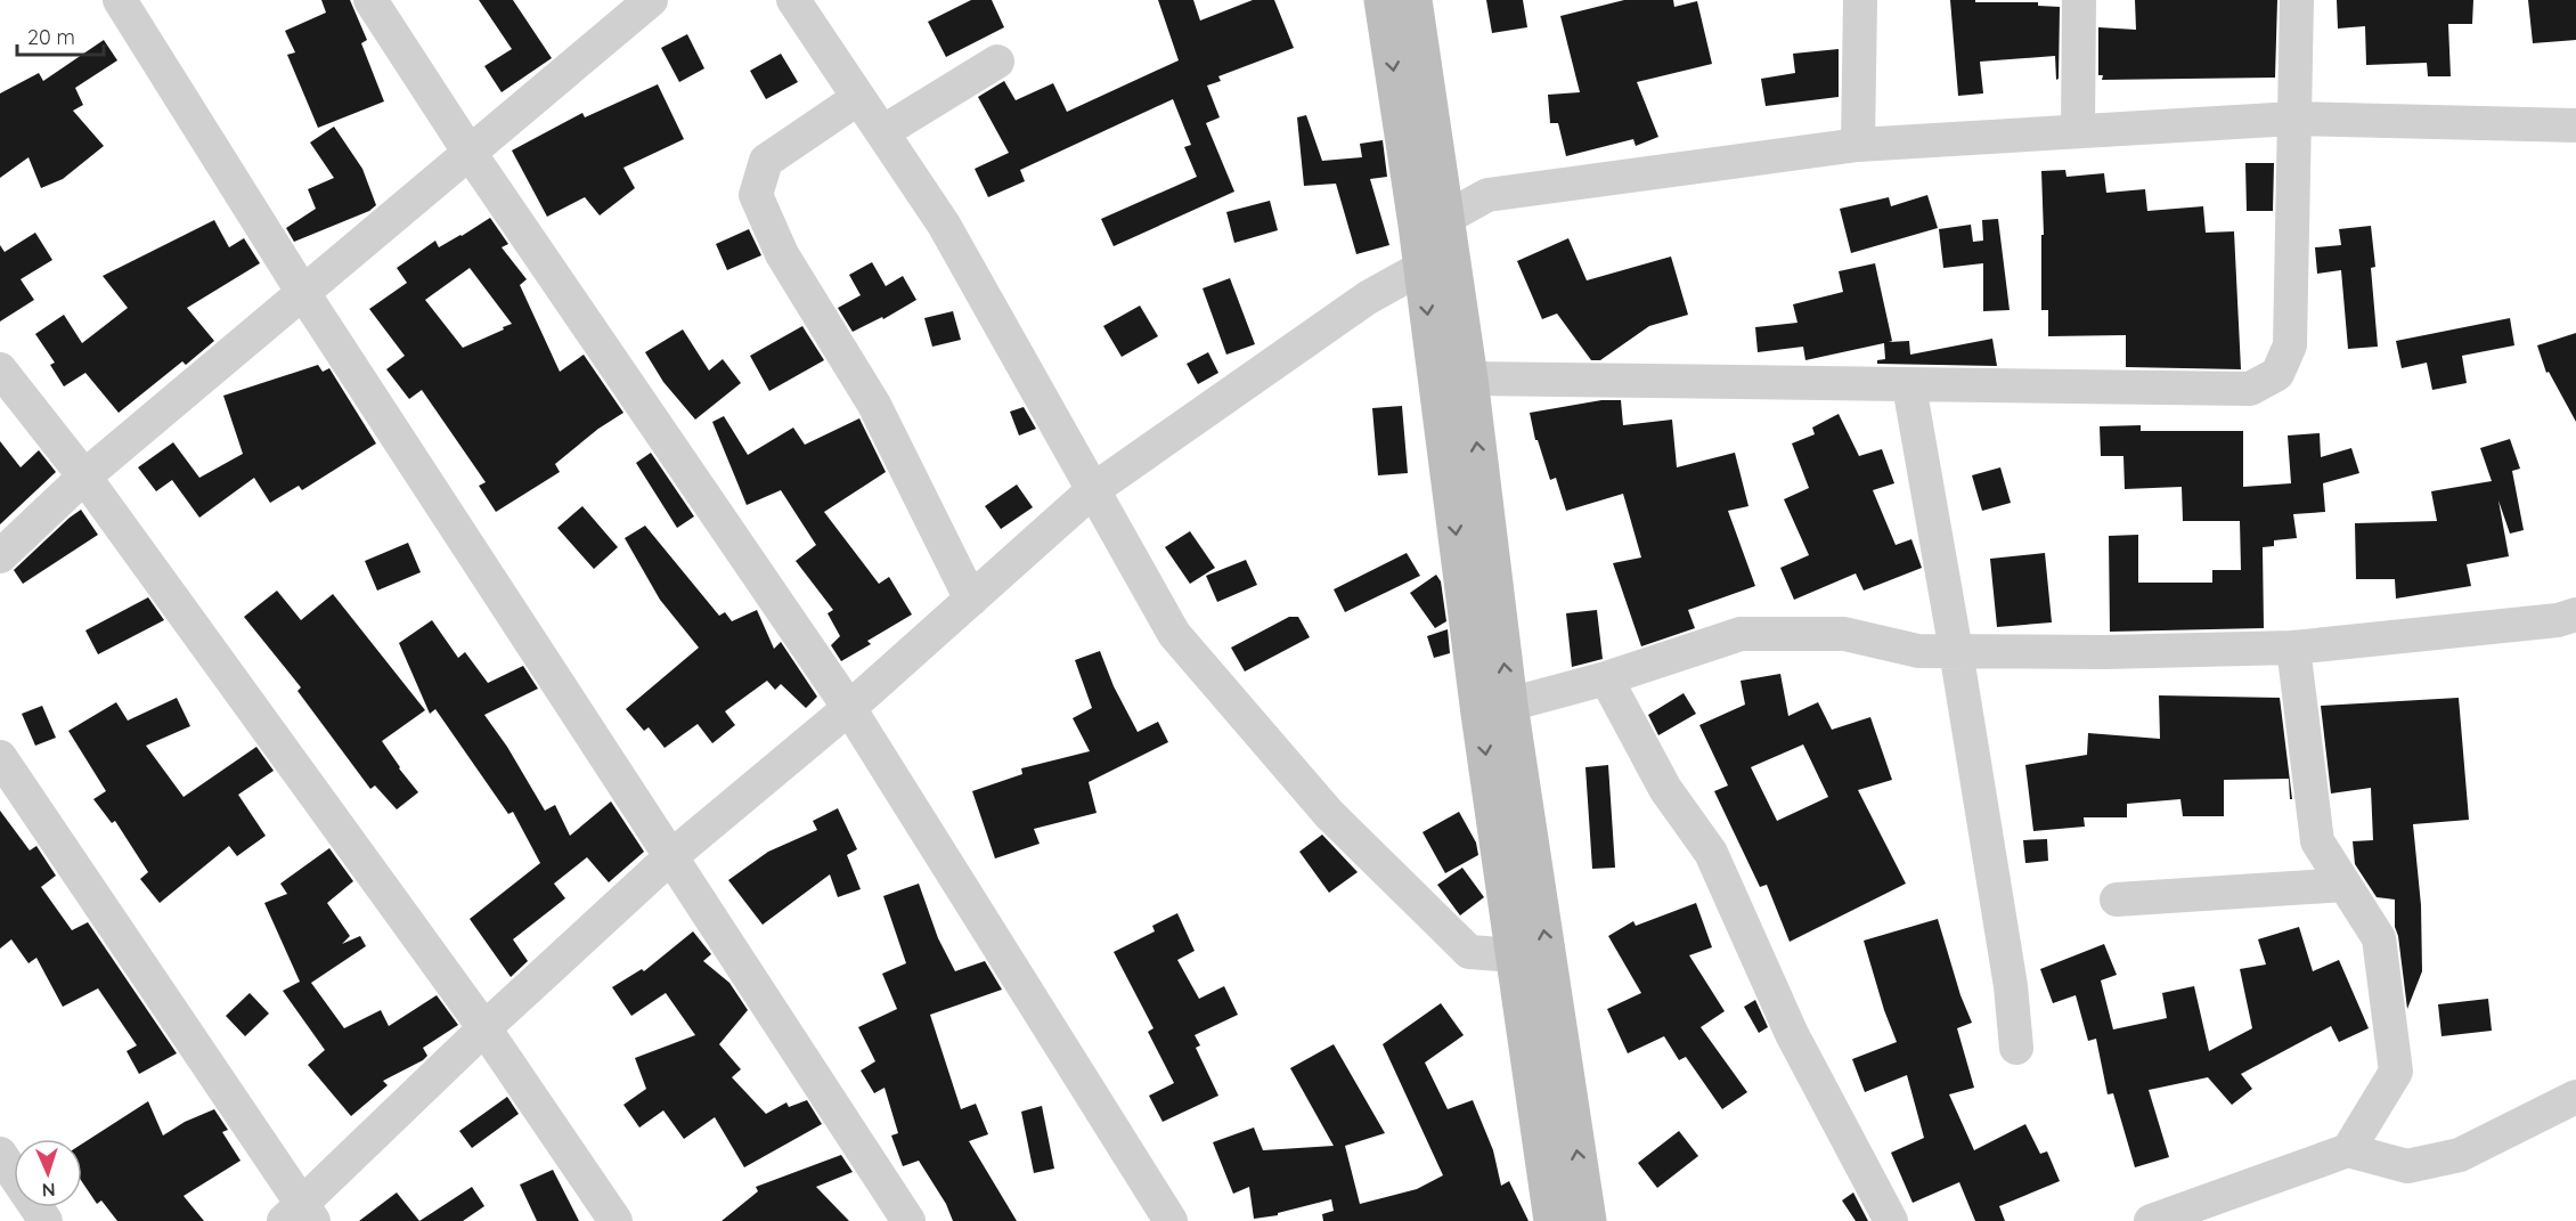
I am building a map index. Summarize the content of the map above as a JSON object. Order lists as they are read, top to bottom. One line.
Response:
{"scale_bar":"20 m","north":"bottom"}
